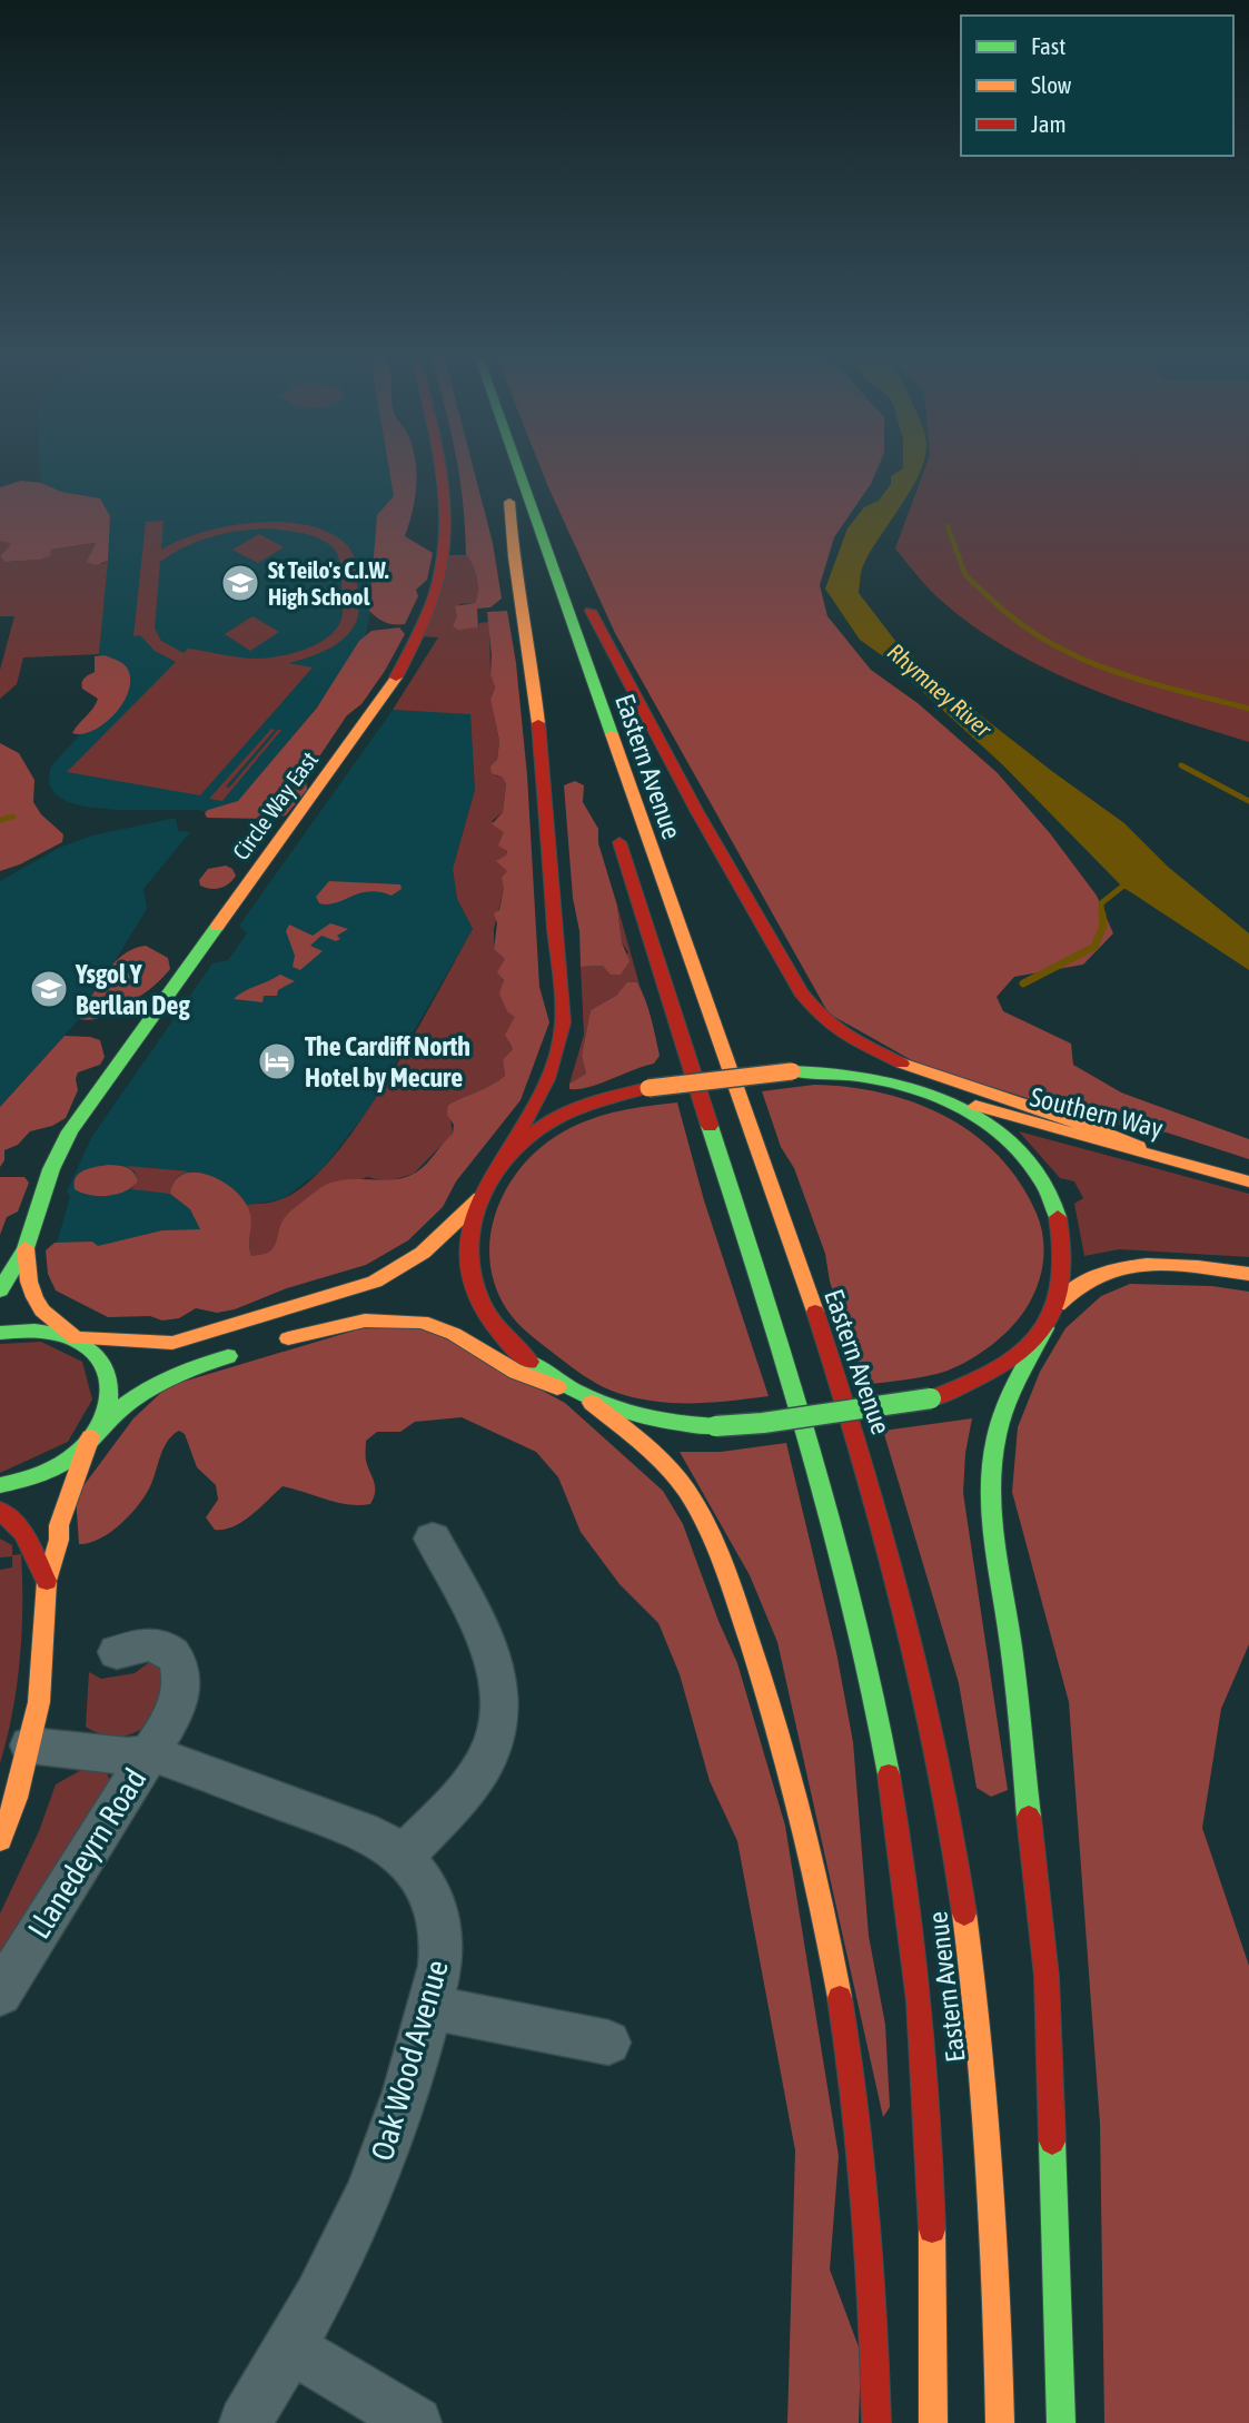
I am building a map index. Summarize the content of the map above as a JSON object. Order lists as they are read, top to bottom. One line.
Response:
{"streets":{"main road":["Eastern Avenue","Circle Way East","Southern Way"],"street":["Llanedeyrn Road","Oak Wood Avenue"]},"crossings":[["Llanedeyrn Road","Oak Wood Avenue"]],"water":["Rhymney River"],"places":{"school or university":["St Teilo's C.I.W. High School","Ysgol Y Berllan Deg"],"hotel":["The Cardiff North Hotel by Mecure"]},"legend":["Fast","Slow","Jam"]}
